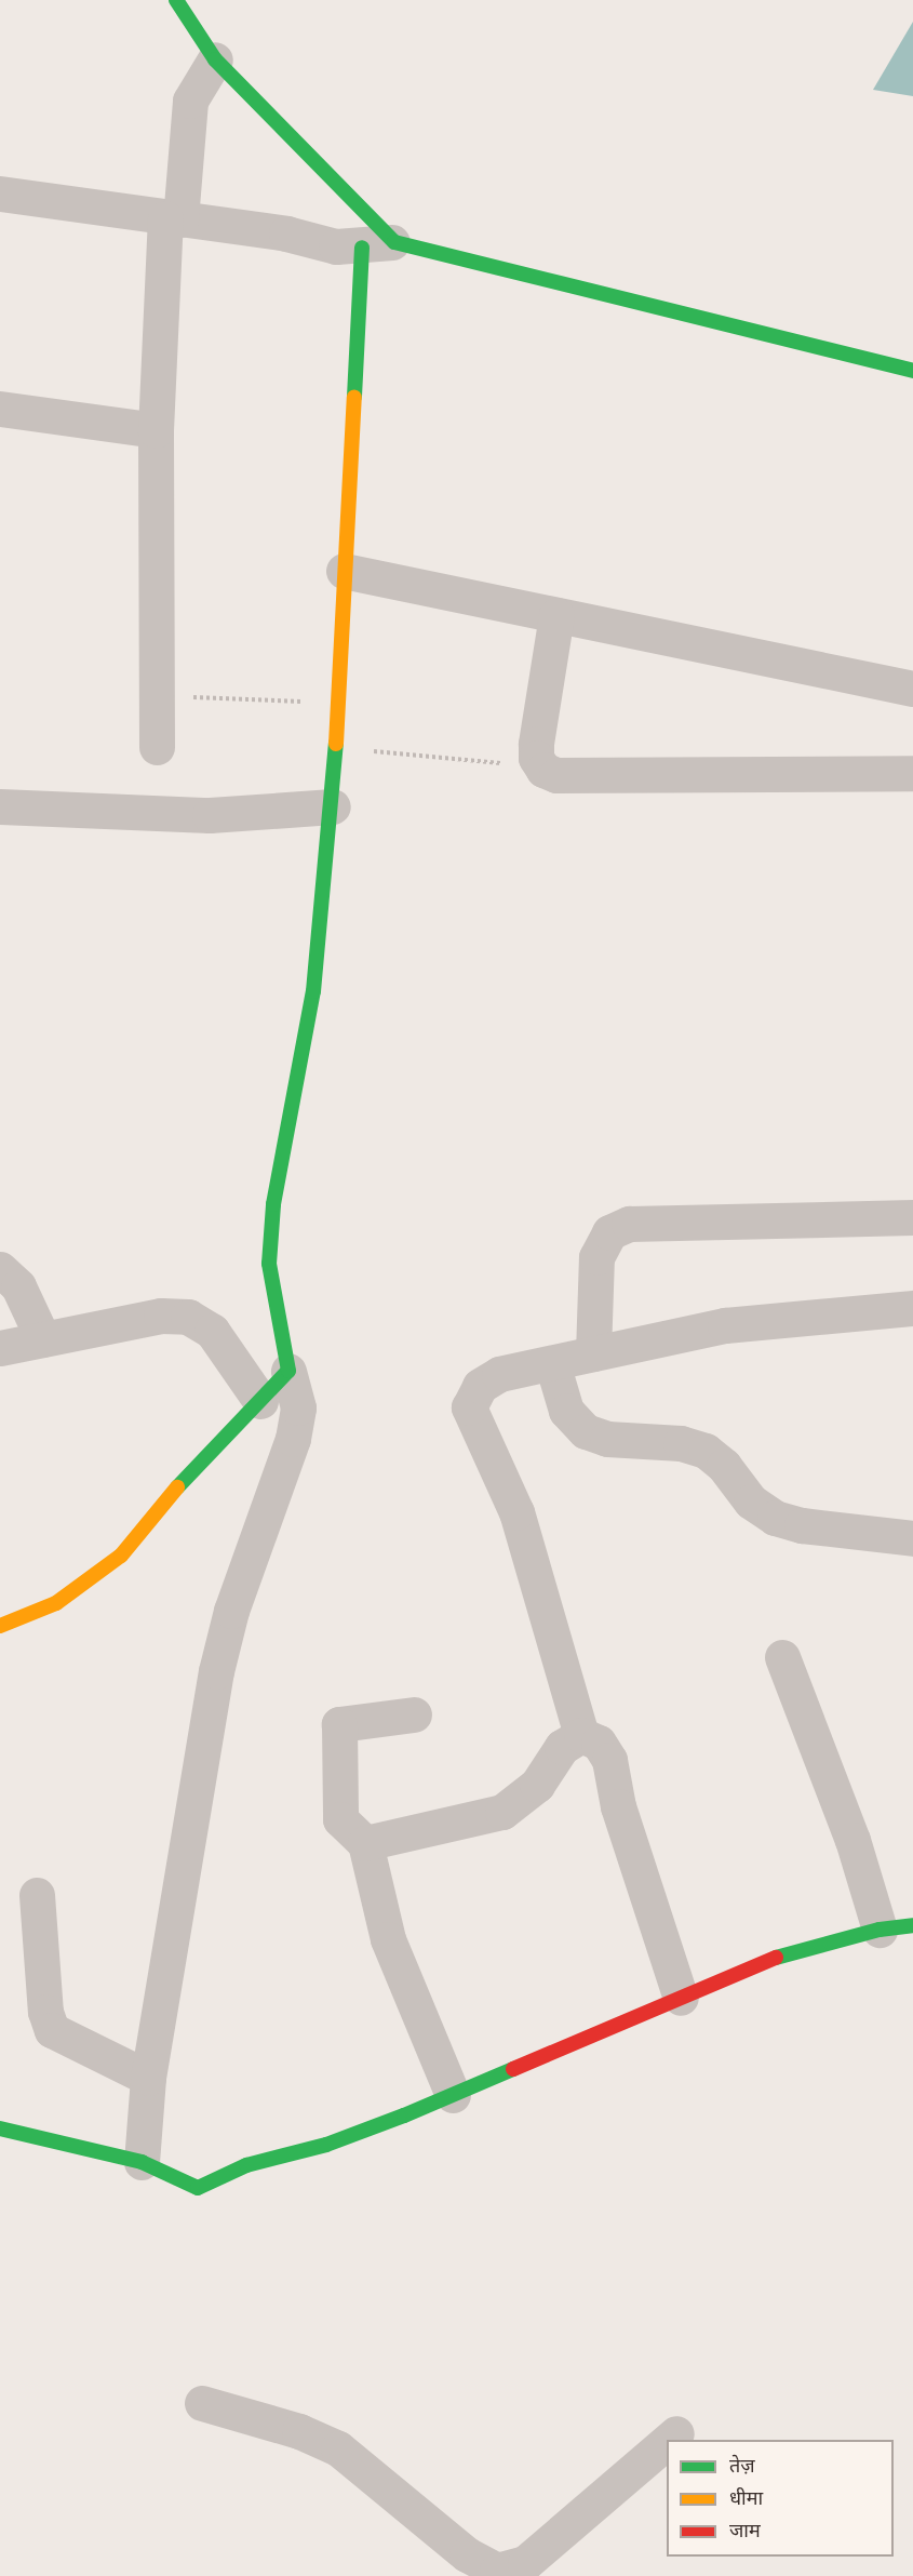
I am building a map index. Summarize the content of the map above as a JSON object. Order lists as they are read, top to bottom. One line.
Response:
{"legend":["तेज़","धीमा","जाम"]}
